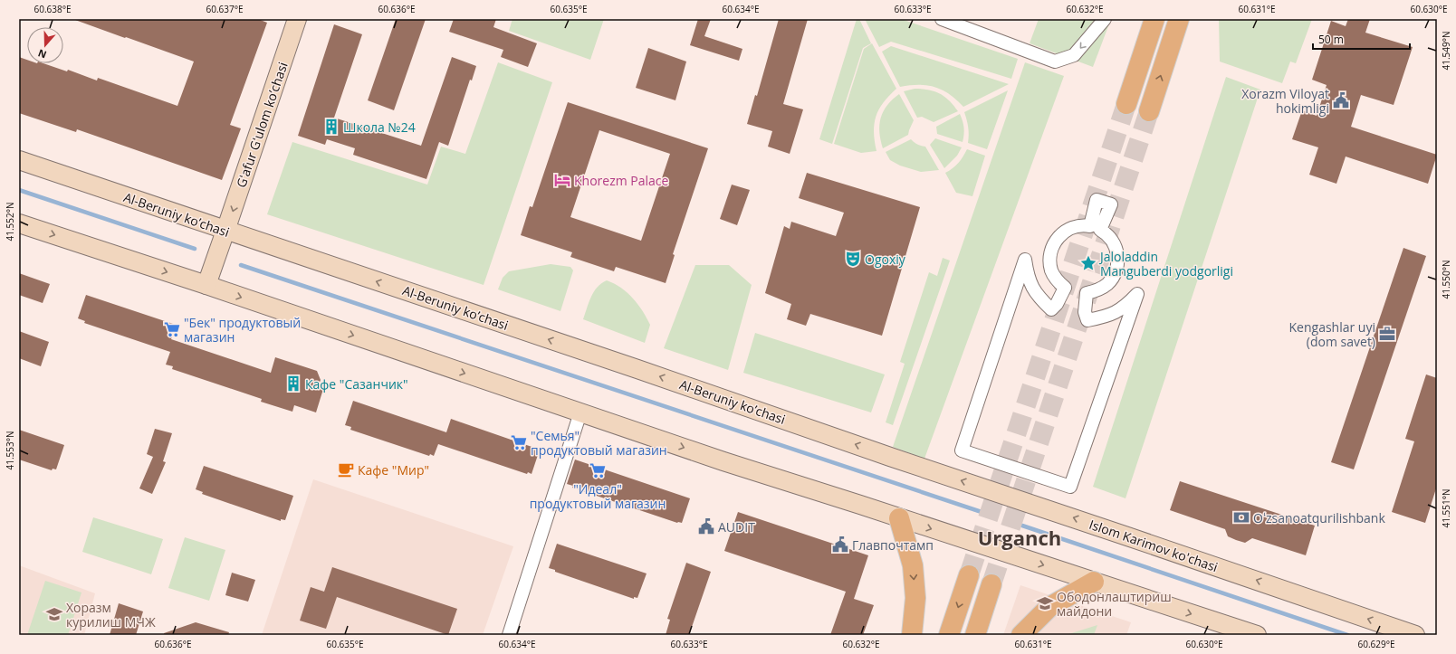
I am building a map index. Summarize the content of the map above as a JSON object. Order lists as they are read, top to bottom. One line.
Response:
{"streets":{"main road":["Gʻafur Gʻulom ko’chasi","Al-Beruniy ko’chasi","Islom Karimov ko'chasi"]},"crossings":[["Gʻafur Gʻulom ko’chasi","Al-Beruniy ko’chasi"],["Al-Beruniy ko’chasi","Islom Karimov ko'chasi"]],"one_way":["Gʻafur Gʻulom ko’chasi"],"districts":["Urganch"],"places":{"public building":["Xorazm Viloyat hokimligi","AUDIT","Главпочтамп"],"building":["Школа №24","Кафе \"Сазанчик\""],"hotel":["Khorezm Palace"],"theatre":["Ogoxiy"],"place":["Jaloladdin Manguberdi yodgorligi"],"supermarket":["\"Бек\" продуктовый магазин","\"Семья\" продуктовый магазин","\"Идеал\" продуктовый магазин"],"office":["Kengashlar uyi (dom savet)"],"cafe":["Кафе \"Мир\""],"bank":["Oʻzsanoatqurilishbank"],"school or university":["Ободонлаштириш майдони","Хоразм курилиш МЧЖ"]},"scale_bar":"50 m","north":"bottom","coordinates":["60.638°E","60.637°E","60.636°E","60.635°E","60.634°E","60.633°E","60.632°E","60.631°E","60.630°E","41.549°N","41.552°N","41.550°N","41.553°N","41.551°N","60.629°E"]}
